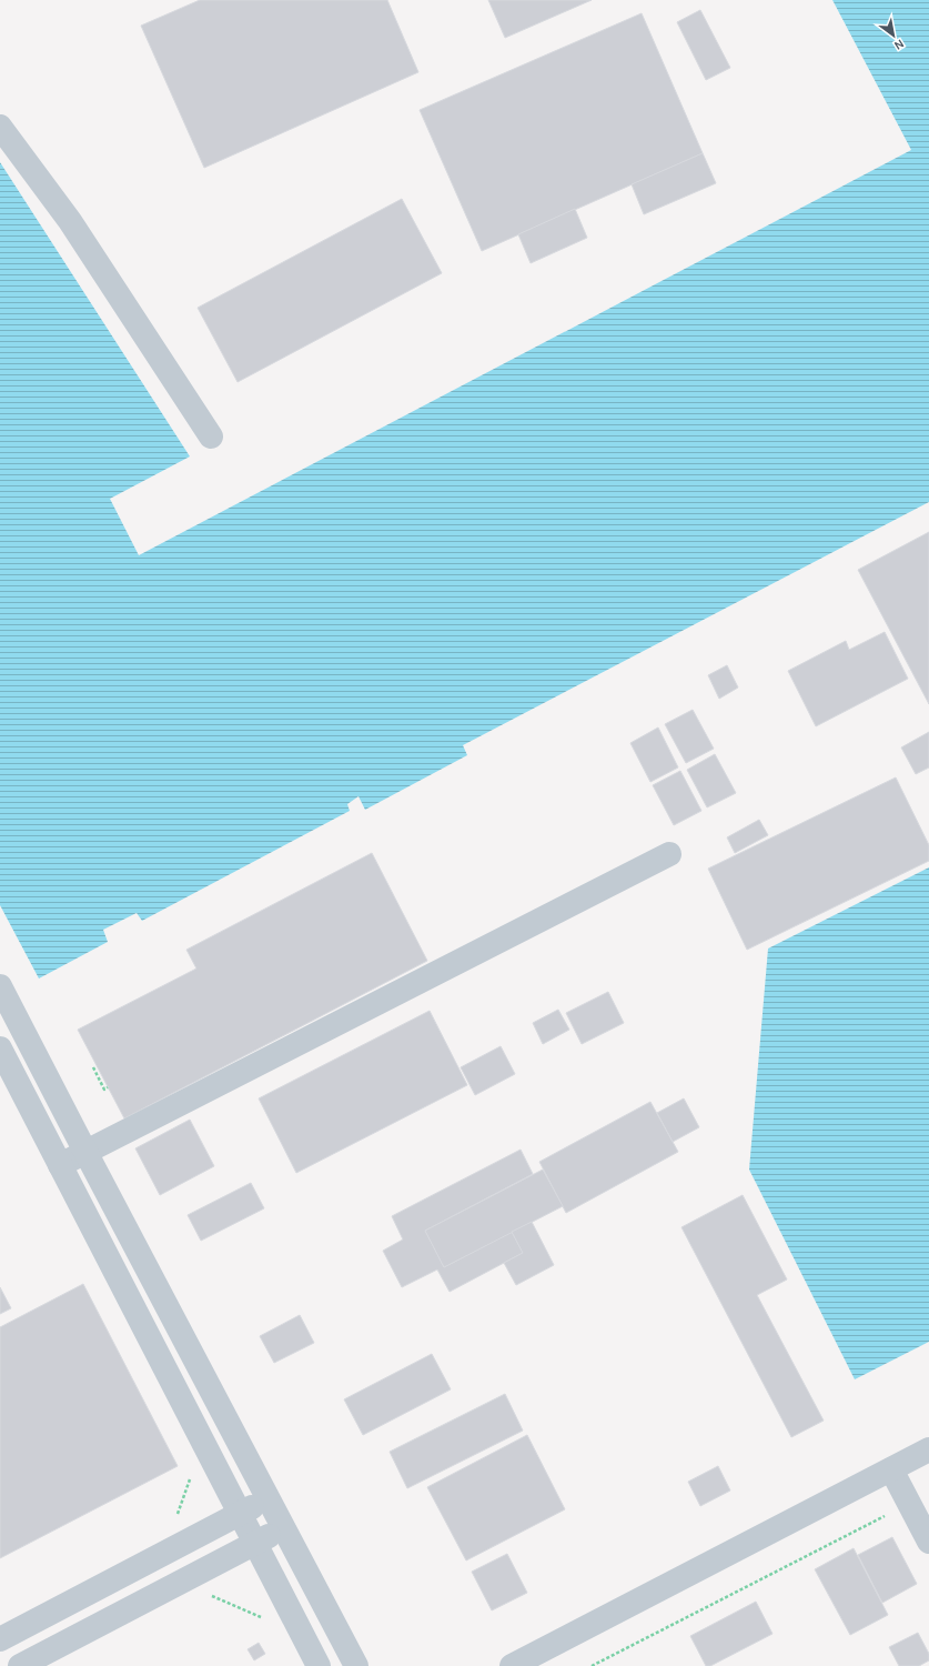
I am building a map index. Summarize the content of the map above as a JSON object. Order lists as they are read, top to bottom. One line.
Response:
{"north":"bottom right"}
